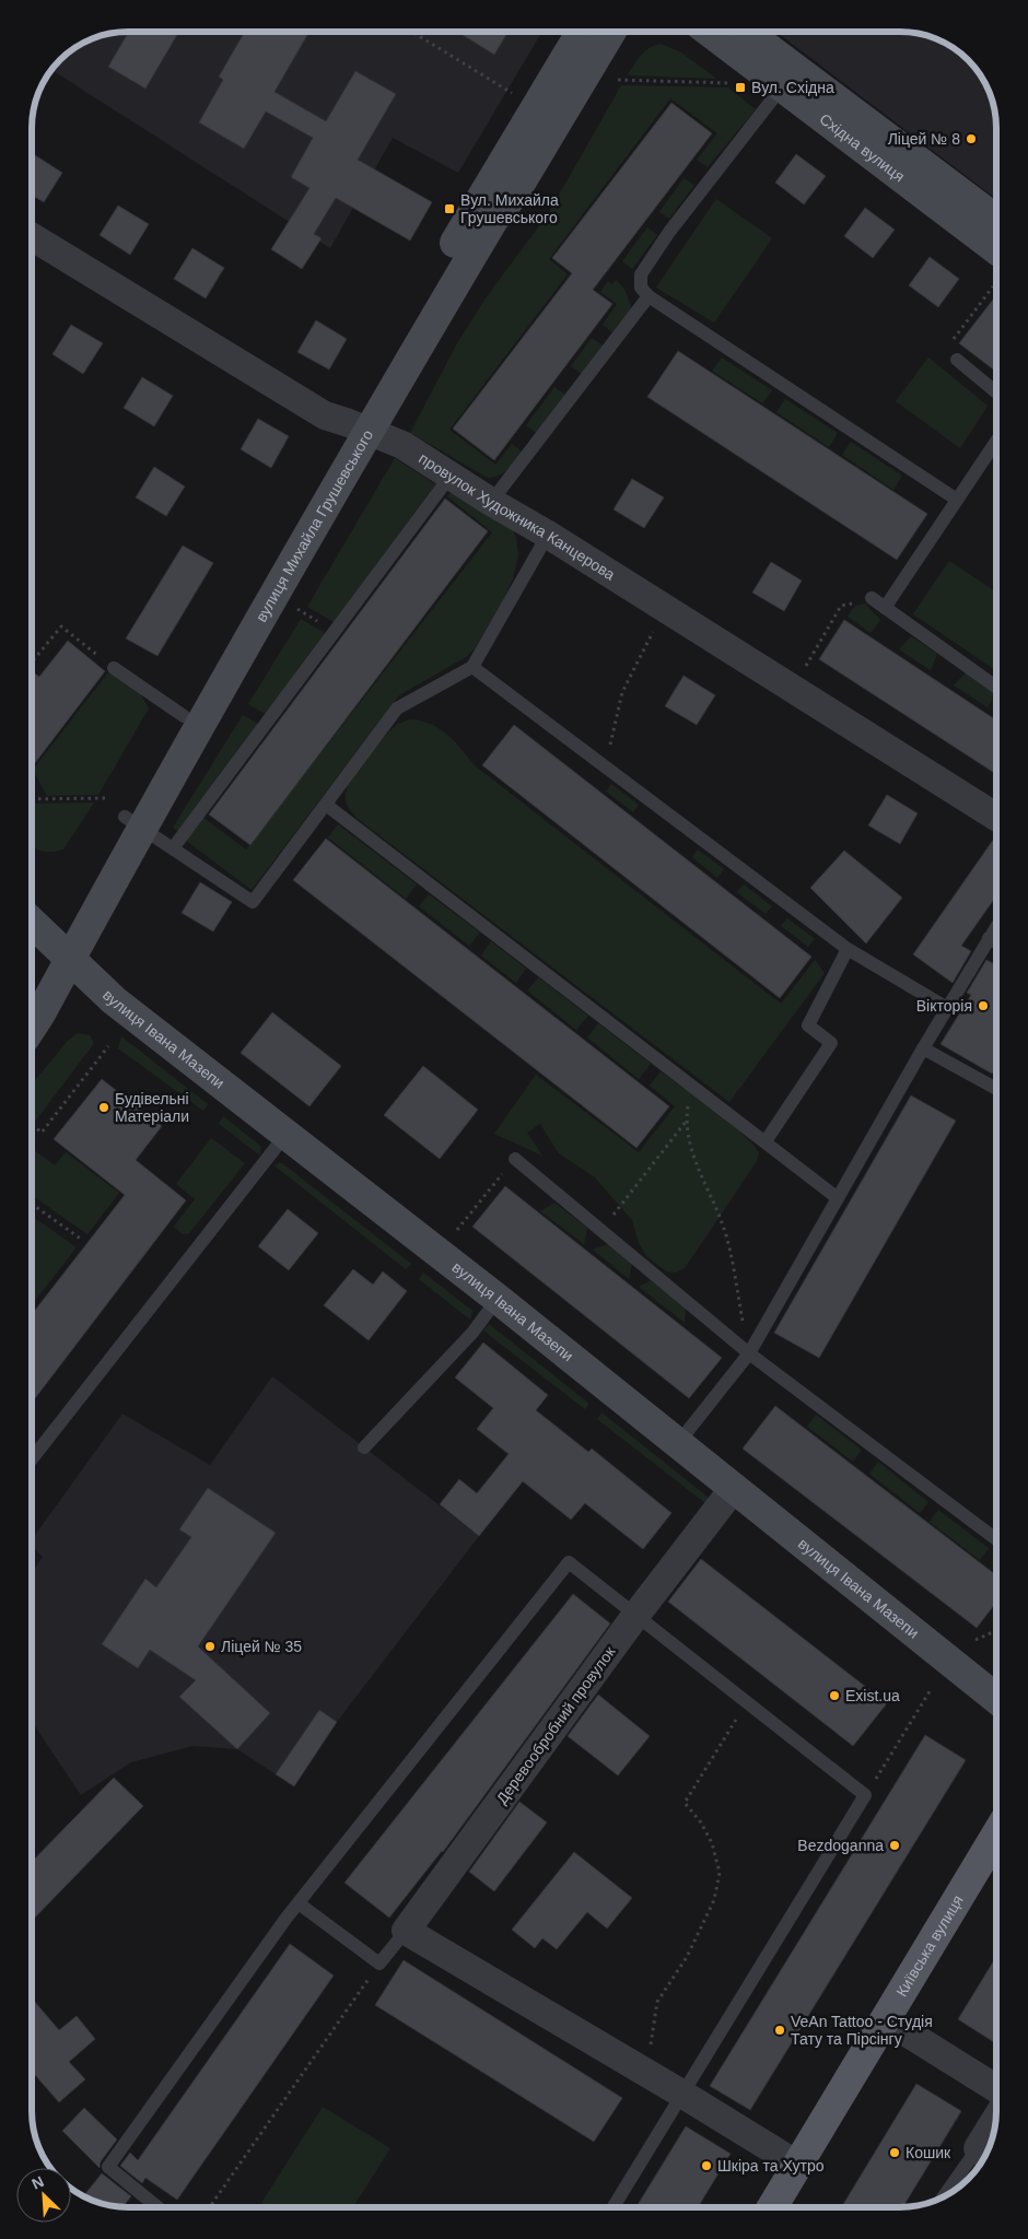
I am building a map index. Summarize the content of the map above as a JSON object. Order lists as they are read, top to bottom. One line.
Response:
{"streets":{"main road":["Східна вулиця","вулиця Михайла Грушевського","вулиця Івана Мазепи","Київська вулиця"],"street":["провулок Художника Канцерова","Деревообробний провулок"]},"crossings":[["провулок Художника Канцерова","вулиця Михайла Грушевського"],["вулиця Михайла Грушевського","вулиця Івана Мазепи"],["вулиця Івана Мазепи","Деревообробний провулок"]],"places":{"transit":["Вул. Східна","Вул. Михайла Грушевського"],"other":["Ліцей № 8","Вікторія","Будівельні Матеріали","Ліцей № 35","Exist.ua","Bezdoganna","VeAn Tattoo - Студія Тату та Пірсінгу","Кошик","Шкіра та Хутро"]},"north":"top left"}
